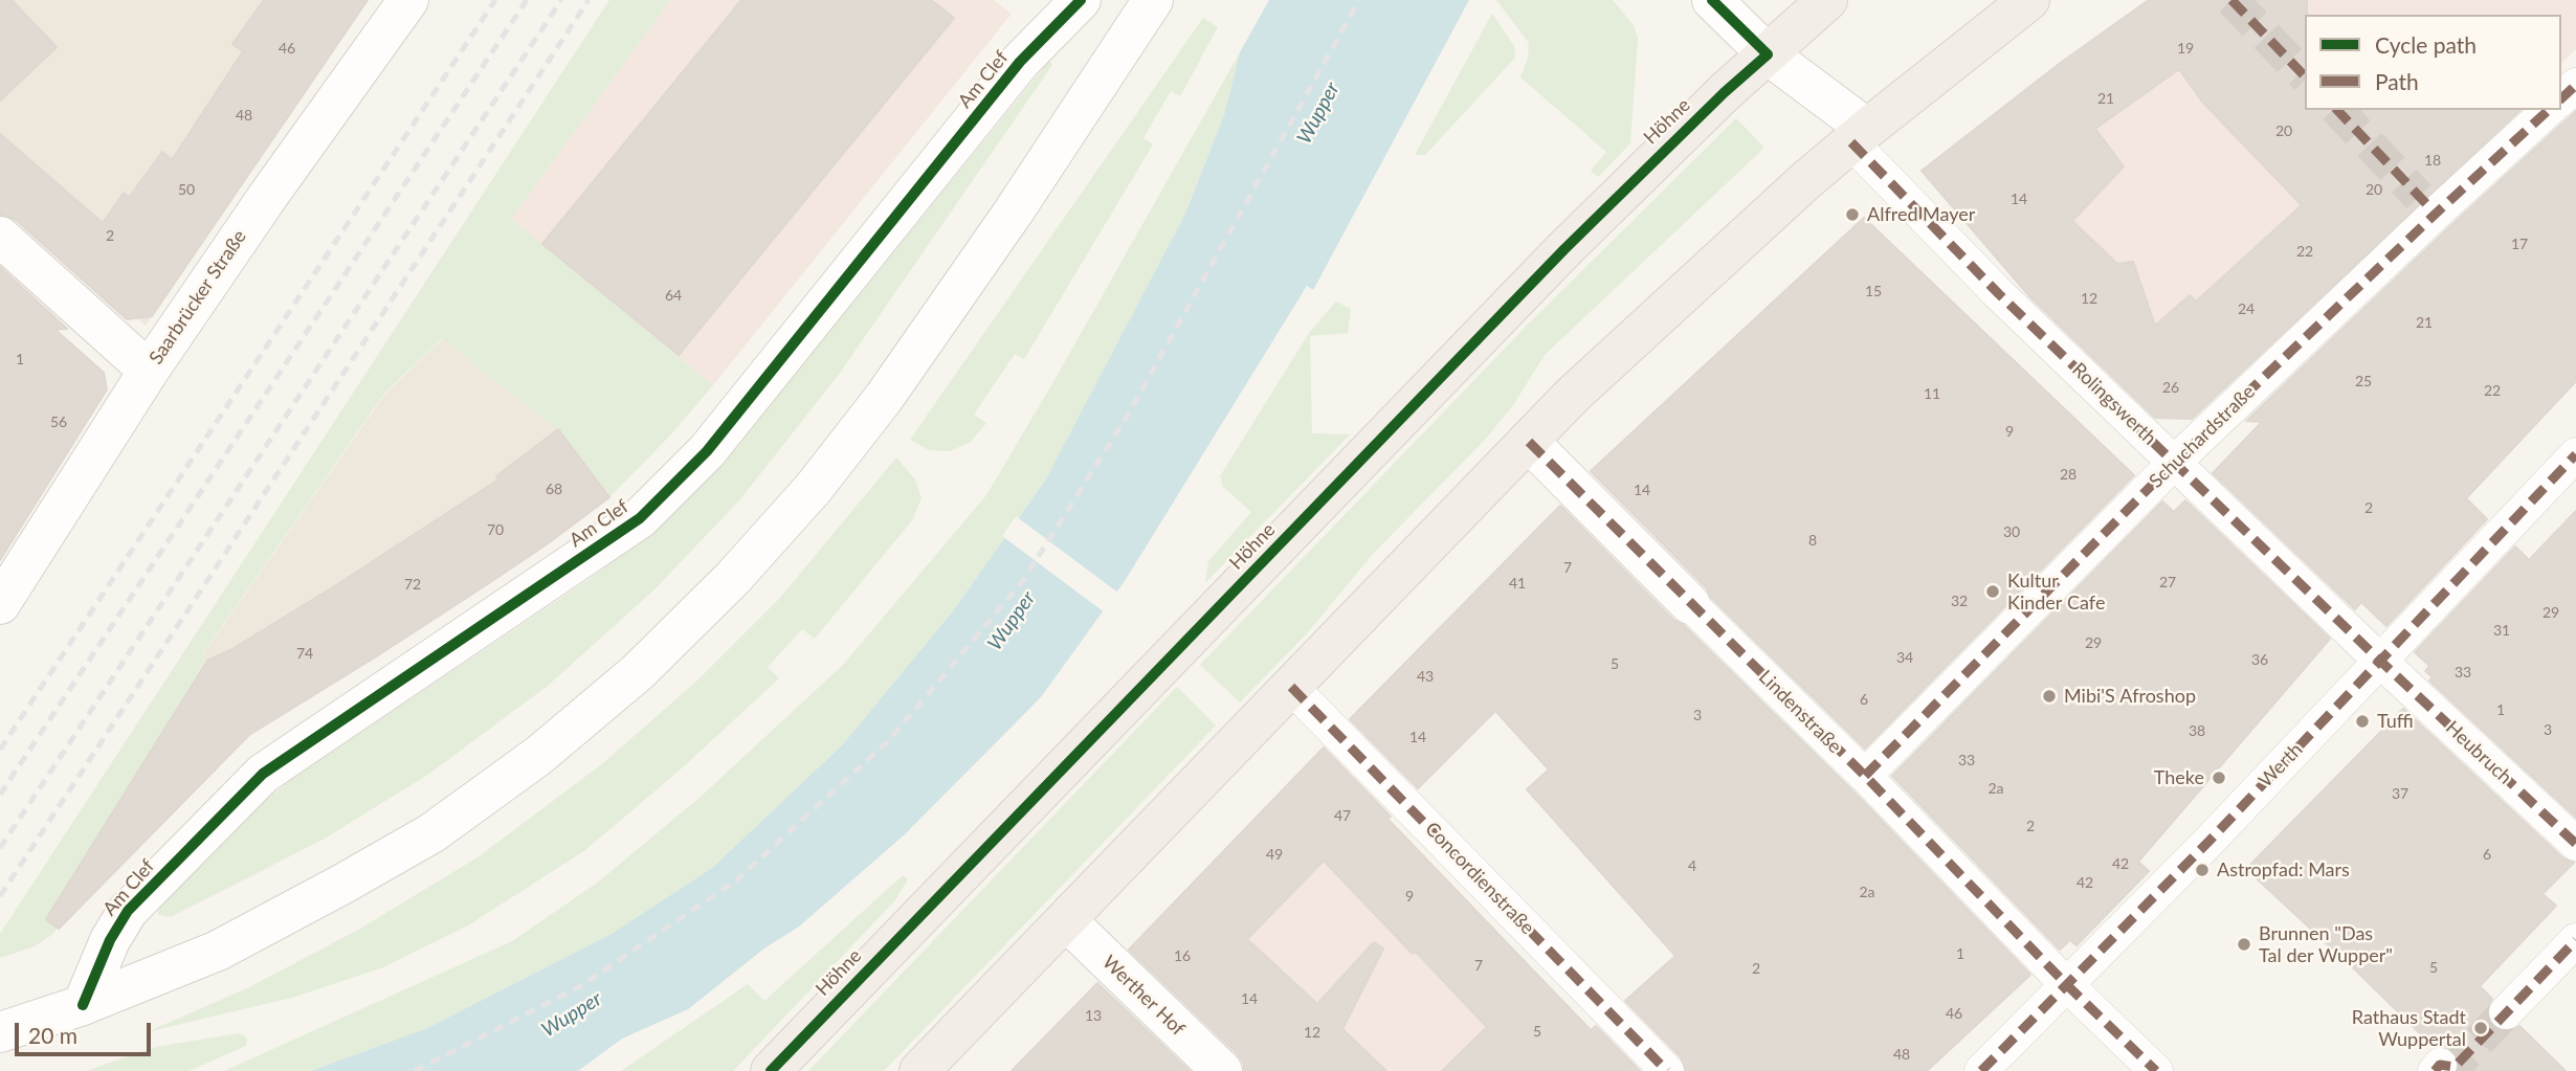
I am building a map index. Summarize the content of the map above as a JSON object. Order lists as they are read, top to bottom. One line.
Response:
{"streets":{"main road":["Höhne"],"street":["Am Clef","Saarbrücker Straße","Rolingswerth","Schuchardstraße","Lindenstraße","Heubruch","Werth","Concordienstraße","Werther Hof"]},"crossings":[["Höhne","Rolingswerth"],["Rolingswerth","Schuchardstraße"],["Rolingswerth","Heubruch"],["Rolingswerth","Werth"],["Schuchardstraße","Lindenstraße"],["Lindenstraße","Werth"],["Heubruch","Werth"]],"water":["Wupper"],"places":["Alfred Mayer","Kultur Kinder Cafe","Mibi'S Afroshop","Tuffi","Theke","Astropfad: Mars","Brunnen \"Das Tal der Wupper\"","Rathaus Stadt Wuppertal"],"house_numbers":["46","19","21","48","20","18","50","20","14","2","17","22","15","64","12","24","21","1","25","26","22","11","56","9","28","68","14","2","70","30","8","7","27","41","72","32","29","31","29","74","34","36","5","33","43","6","1","3","3","38","14","33","2a","37","47","2","49","6","42","4","42","2a","9","1","16","7","5","2","14","46","13","5","12","48"],"legend":["Cycle path","Path"],"scale_bar":"20 m"}
